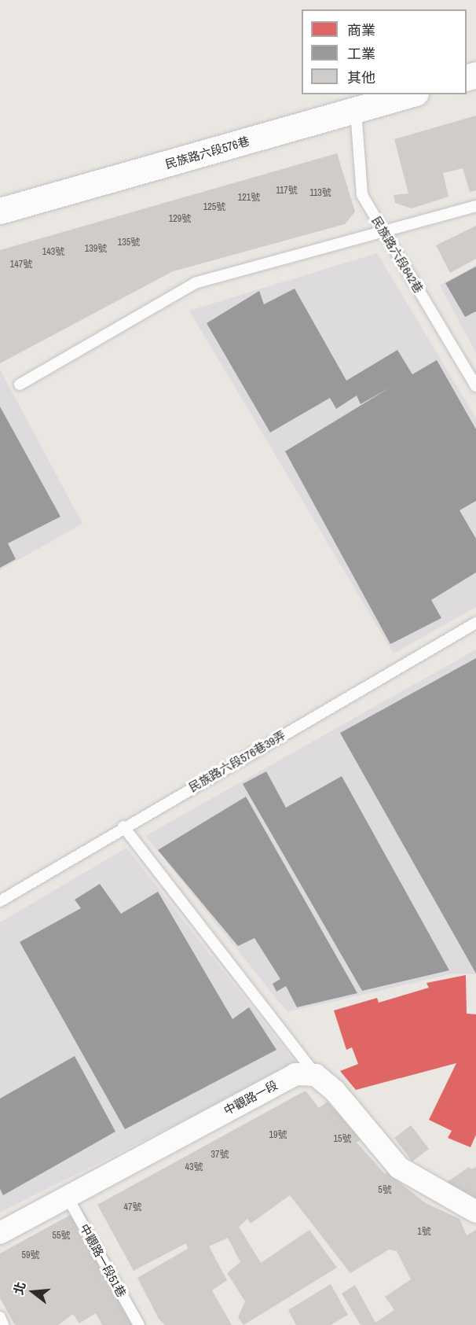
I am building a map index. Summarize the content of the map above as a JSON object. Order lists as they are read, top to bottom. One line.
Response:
{"streets":{"street":["民族路六段576巷","中觀路一段"],"lane":["民族路六段642巷","民族路六段576巷39弄","中觀路一段51巷"]},"crossings":[["民族路六段576巷","民族路六段642巷"],["中觀路一段","中觀路一段51巷"]],"house_numbers":["117號","113號","121號","125號","129號","135號","139號","143號","147號","19號","15號","37號","43號","5號","47號","1號","55號","59號"],"legend":["商業","工業","其他"],"north":"left"}
